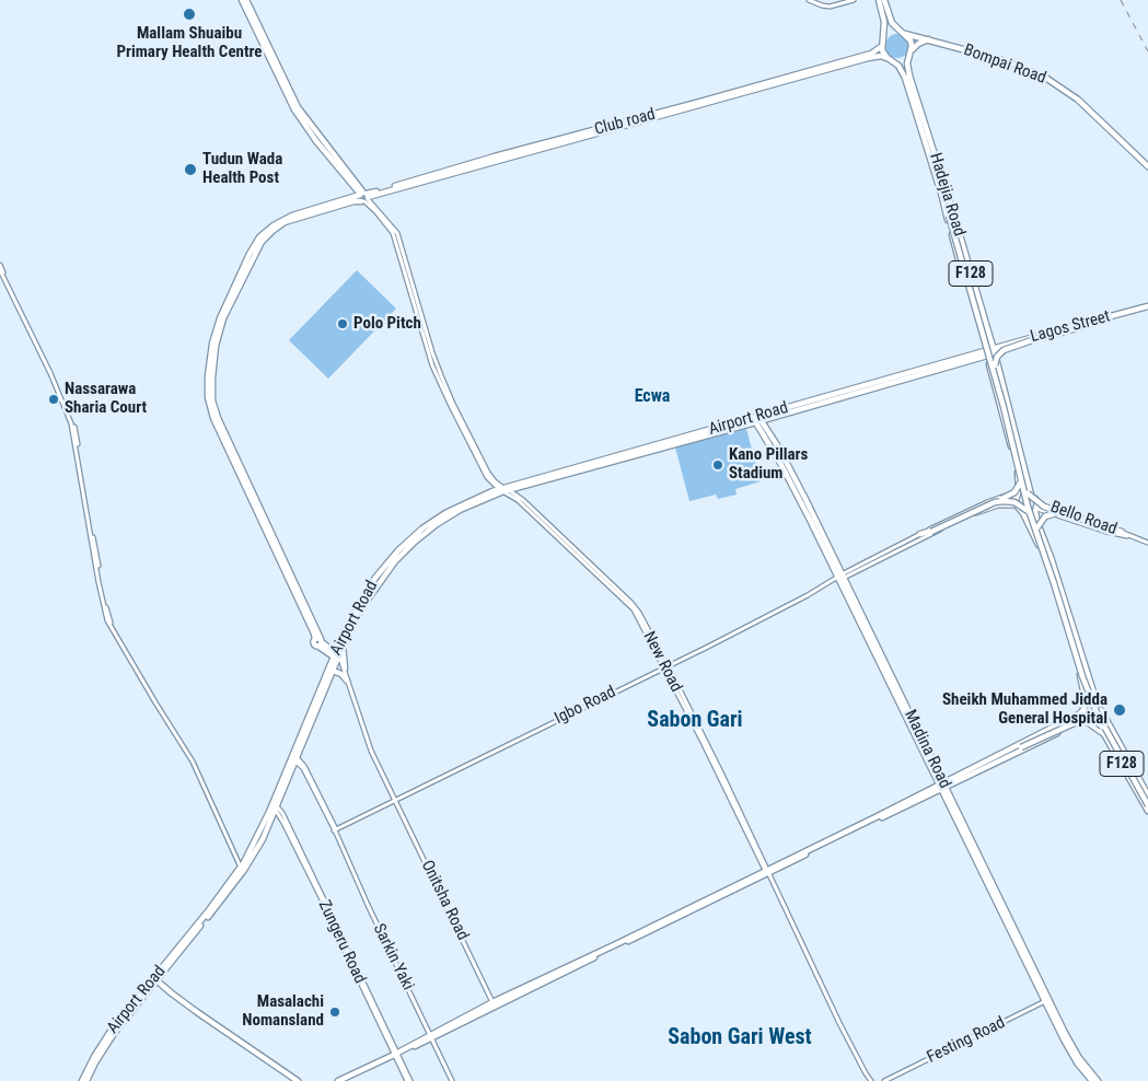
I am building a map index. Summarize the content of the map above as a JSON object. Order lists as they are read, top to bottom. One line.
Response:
{"streets":{"main road":["Bompai Road","Hadejia Road","F128","Lagos Street","Airport Road","Madina Road"],"street":["Bello Road","New Road","Igbo Road","Onitsha Road","Zungeru Road","Sarkin Yaki","Festing Road"]},"crossings":[["Bompai Road","Hadejia Road"],["Bompai Road","F128"],["Hadejia Road","F128"],["Hadejia Road","Lagos Street"],["Hadejia Road","Airport Road"],["Hadejia Road","Igbo Road"],["F128","Bello Road"],["F128","Igbo Road"],["Lagos Street","Airport Road"],["Airport Road","New Road"],["Airport Road","Madina Road"],["Airport Road","Onitsha Road"],["Airport Road","Zungeru Road"],["Airport Road","Sarkin Yaki"],["New Road","Igbo Road"],["Igbo Road","Madina Road"],["Igbo Road","Onitsha Road"],["Igbo Road","Sarkin Yaki"],["Madina Road","Festing Road"]],"districts":["Ecwa","Sabon Gari","Sabon Gari West"],"places":["Mallam Shuaibu Primary Health Centre","Tudun Wada Health Post","Polo Pitch","Nassarawa Sharia Court","Kano Pillars Stadium","Sheikh Muhammed Jidda General Hospital","Masalachi Nomansland"]}
